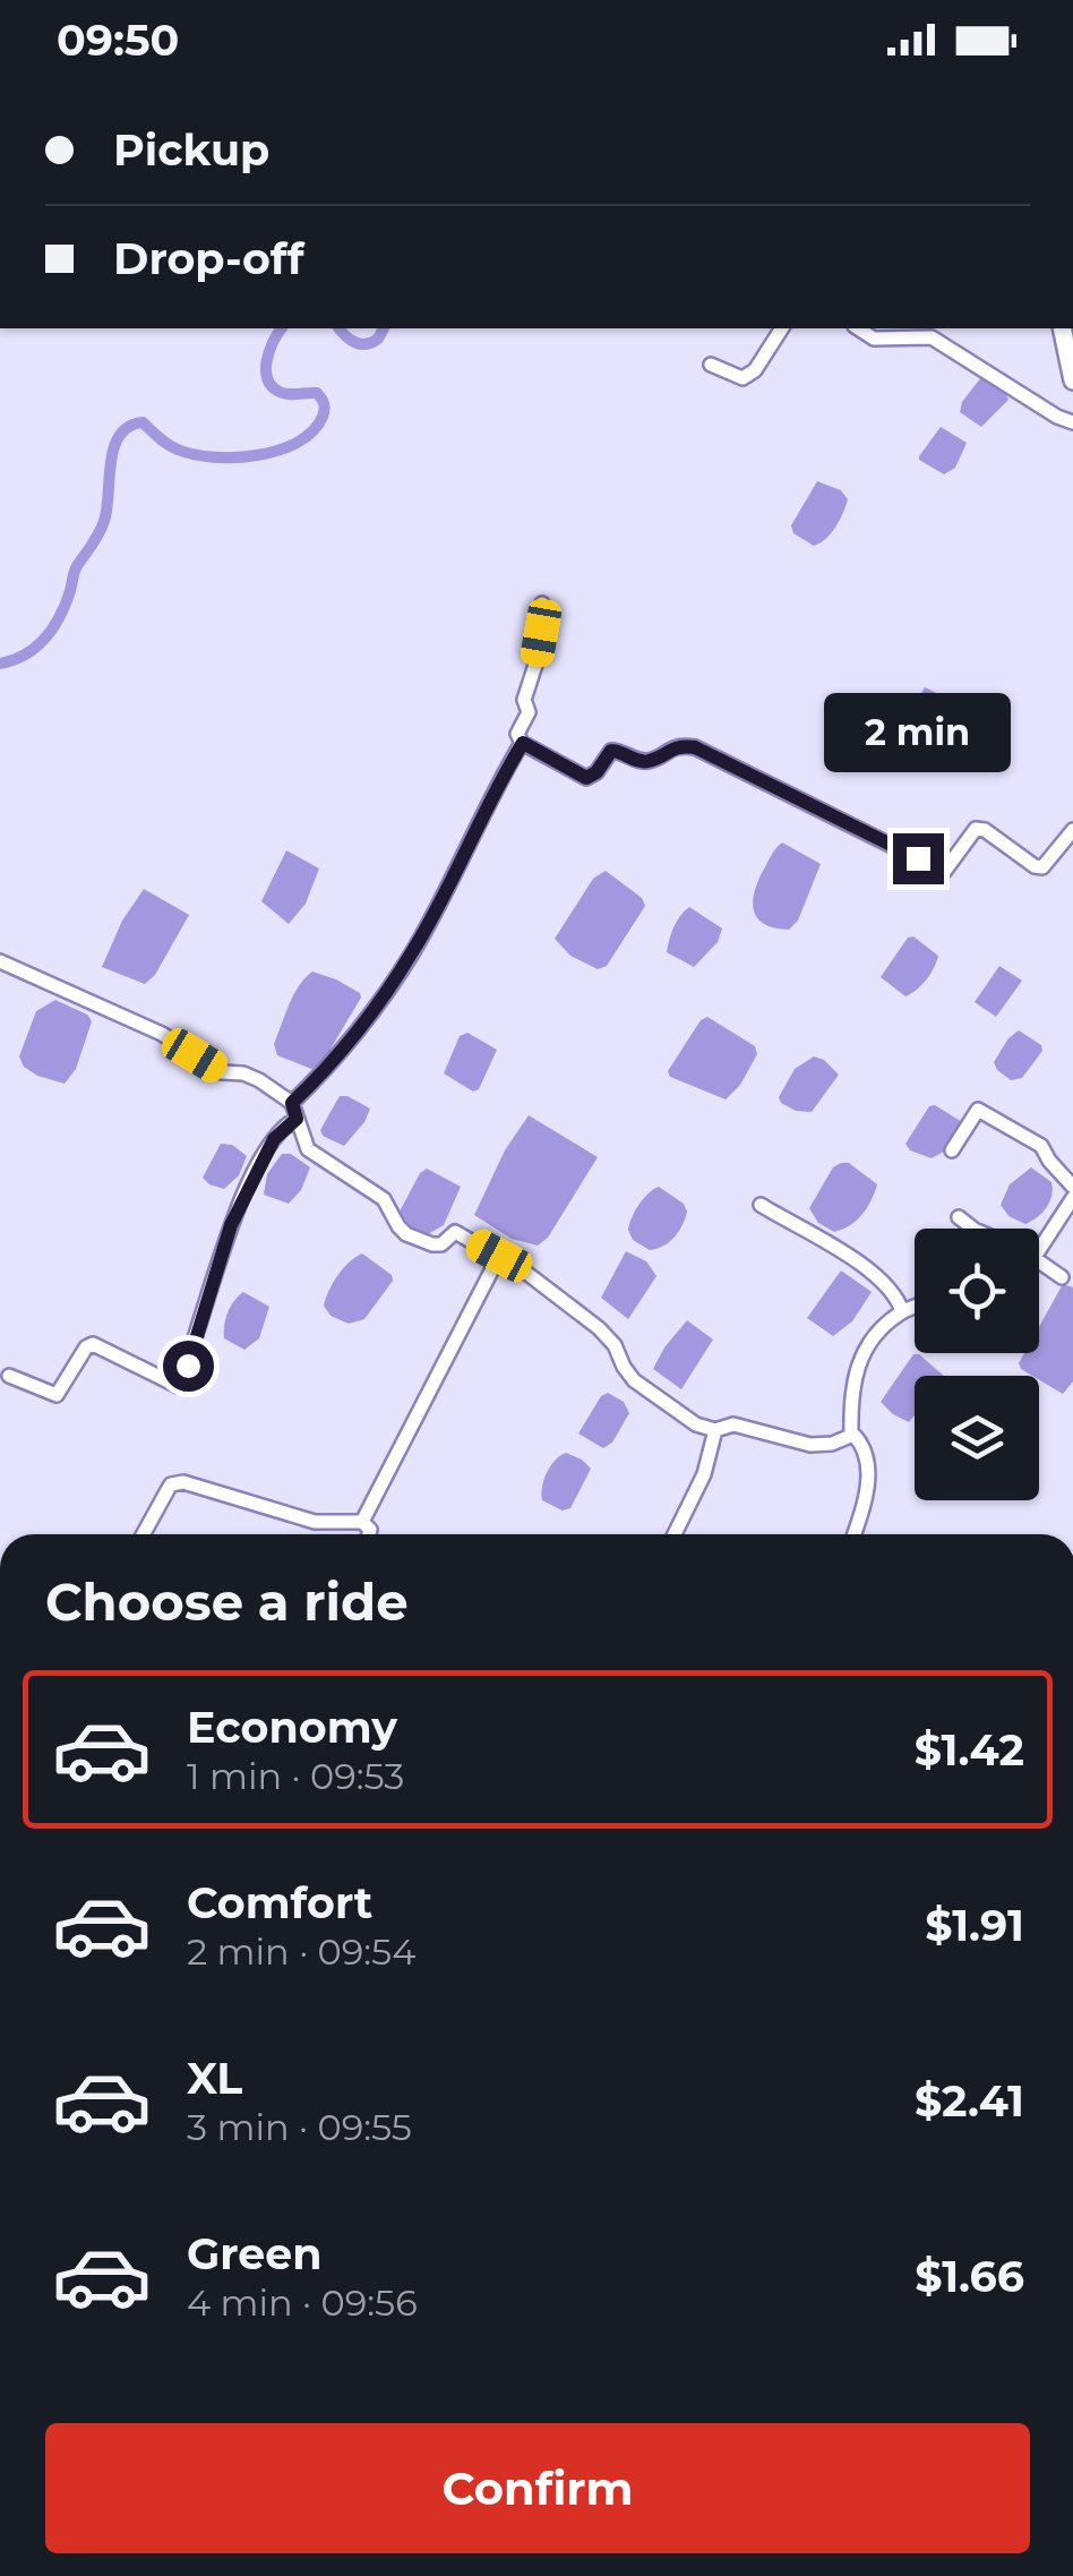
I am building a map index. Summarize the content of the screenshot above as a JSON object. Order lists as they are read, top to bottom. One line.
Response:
{"page":{"status":"09:50","banner":["Pickup","Drop-off"],"bubble":"2 min","heading":"Choose a ride","list":[{"name":"Economy","note":"1 min · 09:53","value":"$1.42"},{"name":"Comfort","note":"2 min · 09:54","value":"$1.91"},{"name":"XL","note":"3 min · 09:55","value":"$2.41"},{"name":"Green","note":"4 min · 09:56","value":"$1.66"}],"buttons":"Confirm"}}
